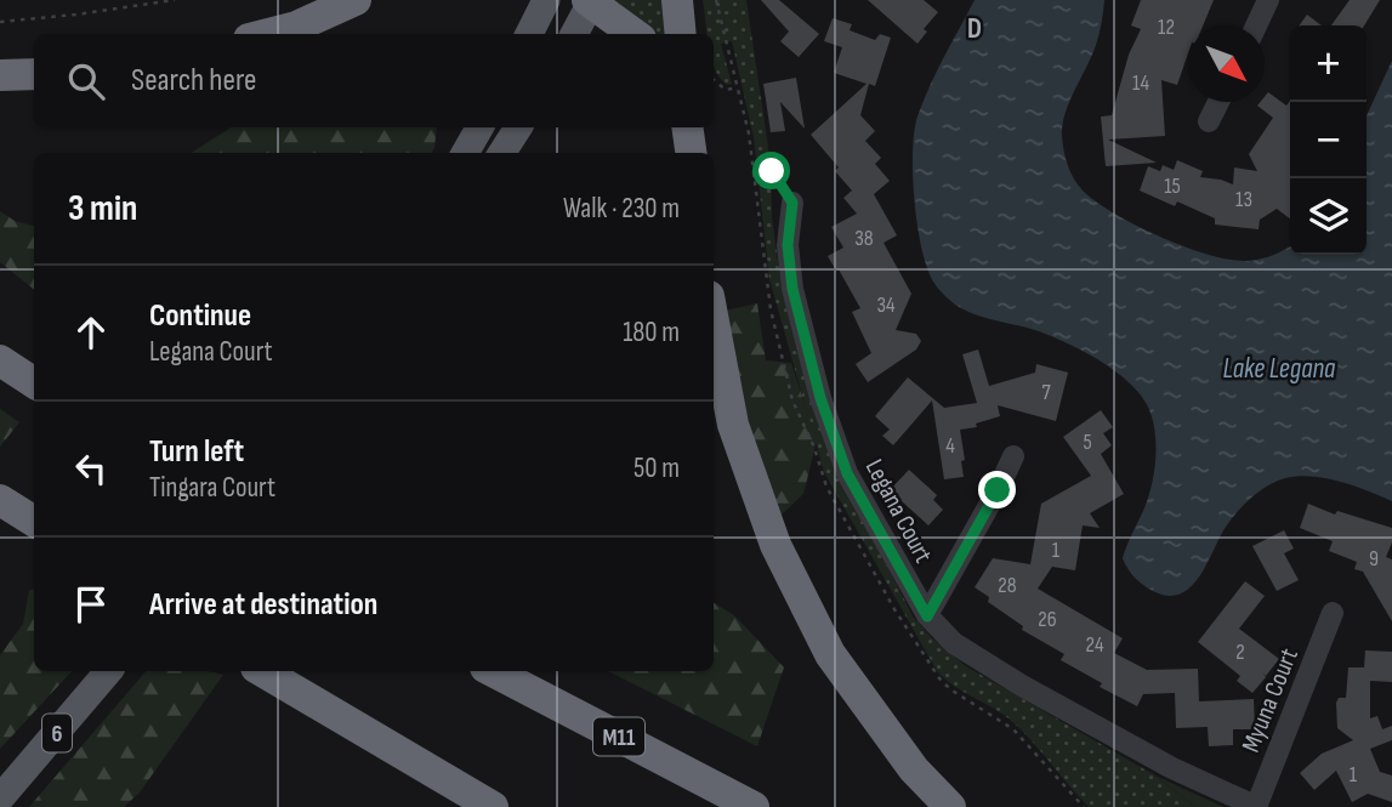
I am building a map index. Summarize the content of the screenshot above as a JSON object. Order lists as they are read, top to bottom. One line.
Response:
{"streets":{"highway":["M11"],"main road":["6"],"street":["Legana Court","Myuna Court"]},"crossings":[["Legana Court","Myuna Court"]],"water":["Lake Legana"],"house_numbers":["12","14","15","13","38","34","7","5","4","1","9","28","26","24","2","1"],"north":"bottom right","page":{"map_buttons":["+","−"],"search":"Search here","heading":["3 min","Walk · 230 m"],"list":[["Continue","Legana Court","180 m"],["Turn left","Tingara Court","50 m"],"Arrive at destination"]},"grid":{"columns":["D"]}}
